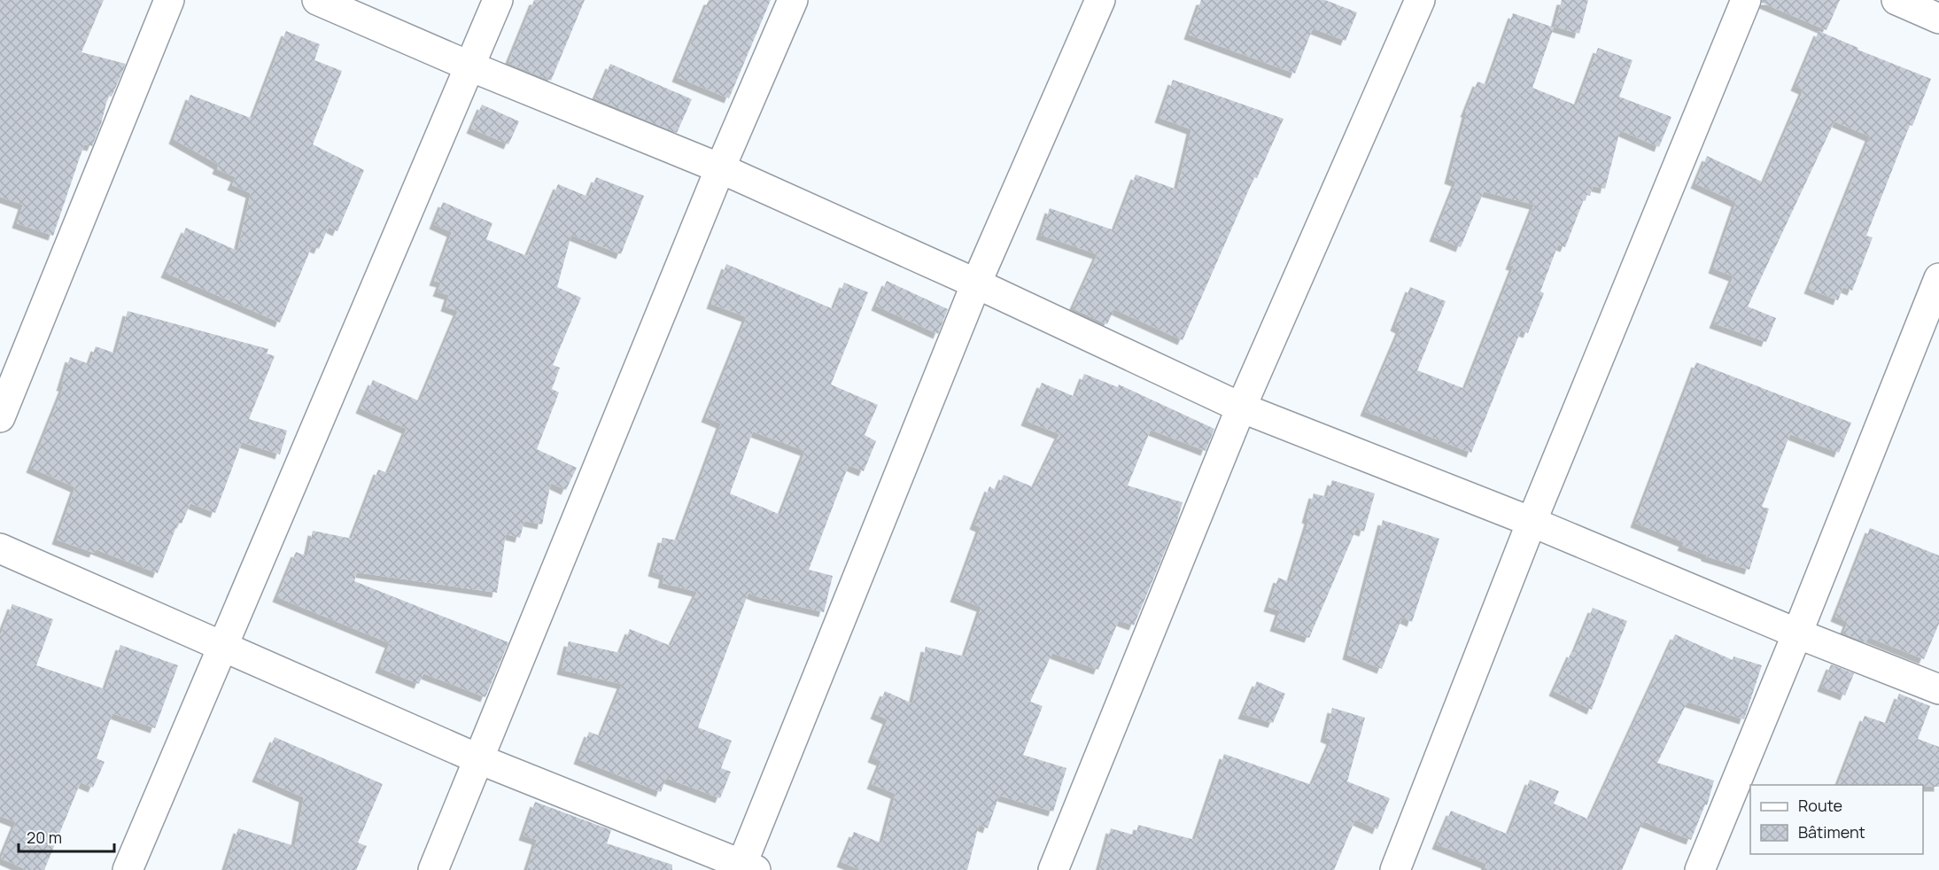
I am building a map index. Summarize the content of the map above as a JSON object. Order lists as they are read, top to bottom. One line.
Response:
{"legend":["Route","Bâtiment"],"scale_bar":"20 m"}
